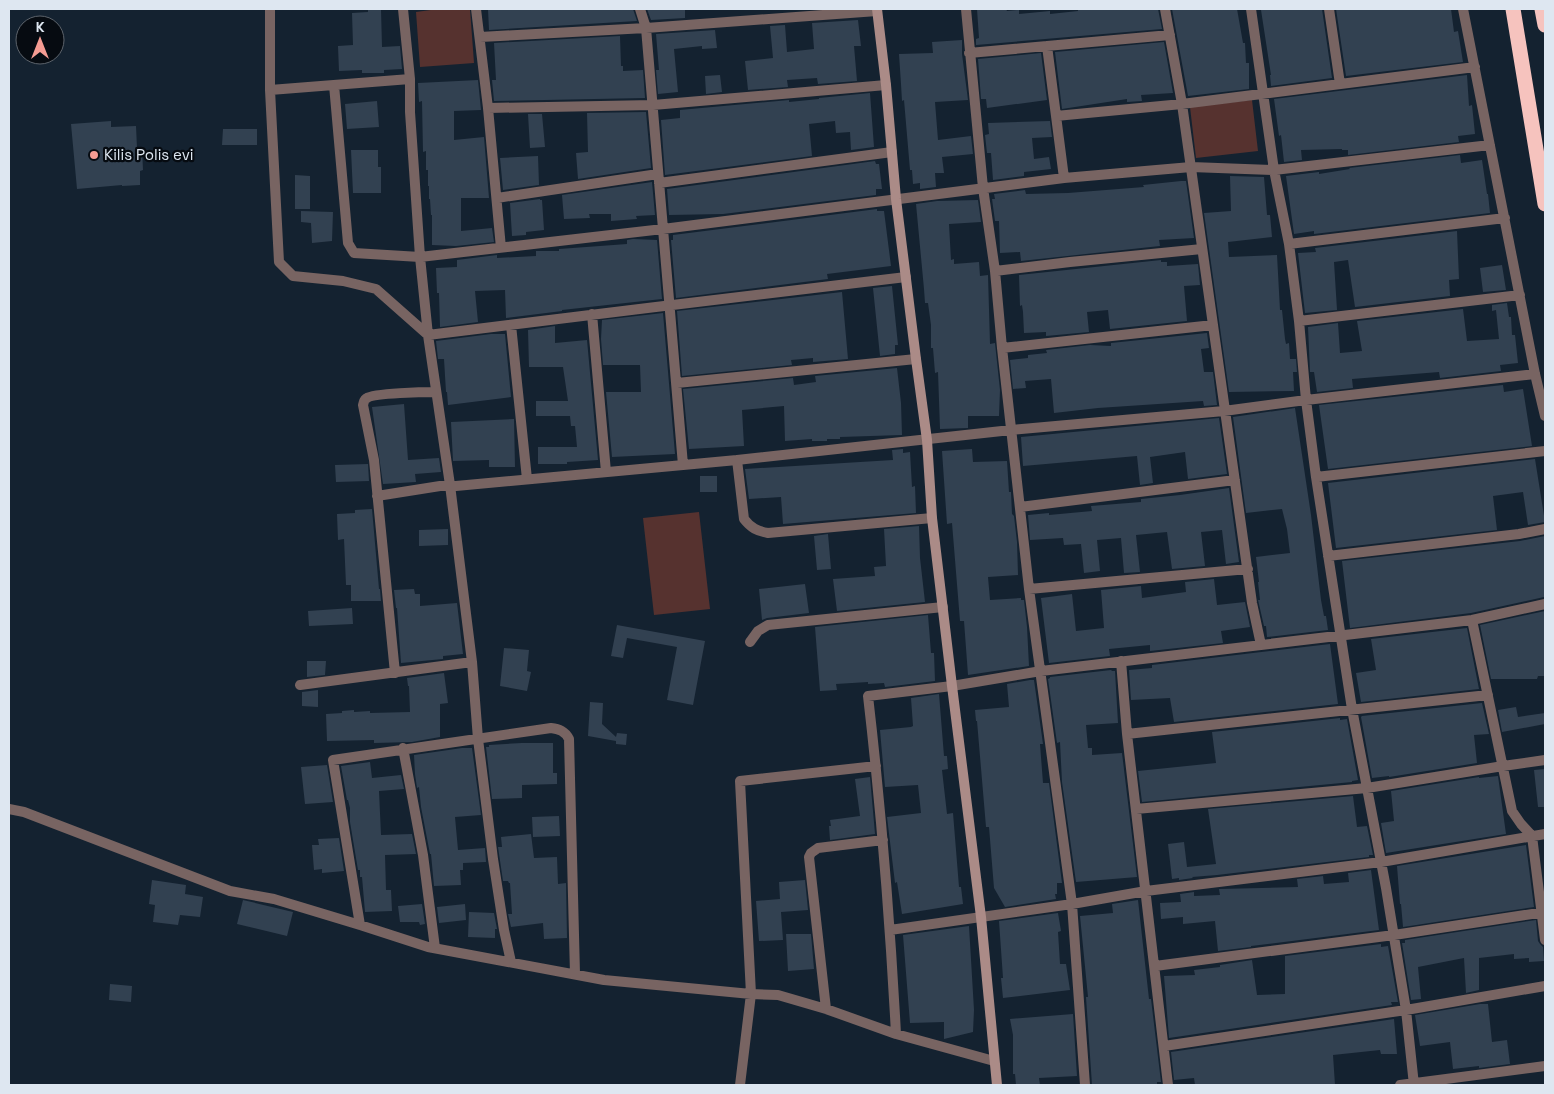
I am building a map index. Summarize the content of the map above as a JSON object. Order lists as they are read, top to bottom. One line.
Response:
{"places":["Kilis Polis evi"],"north":"top"}
